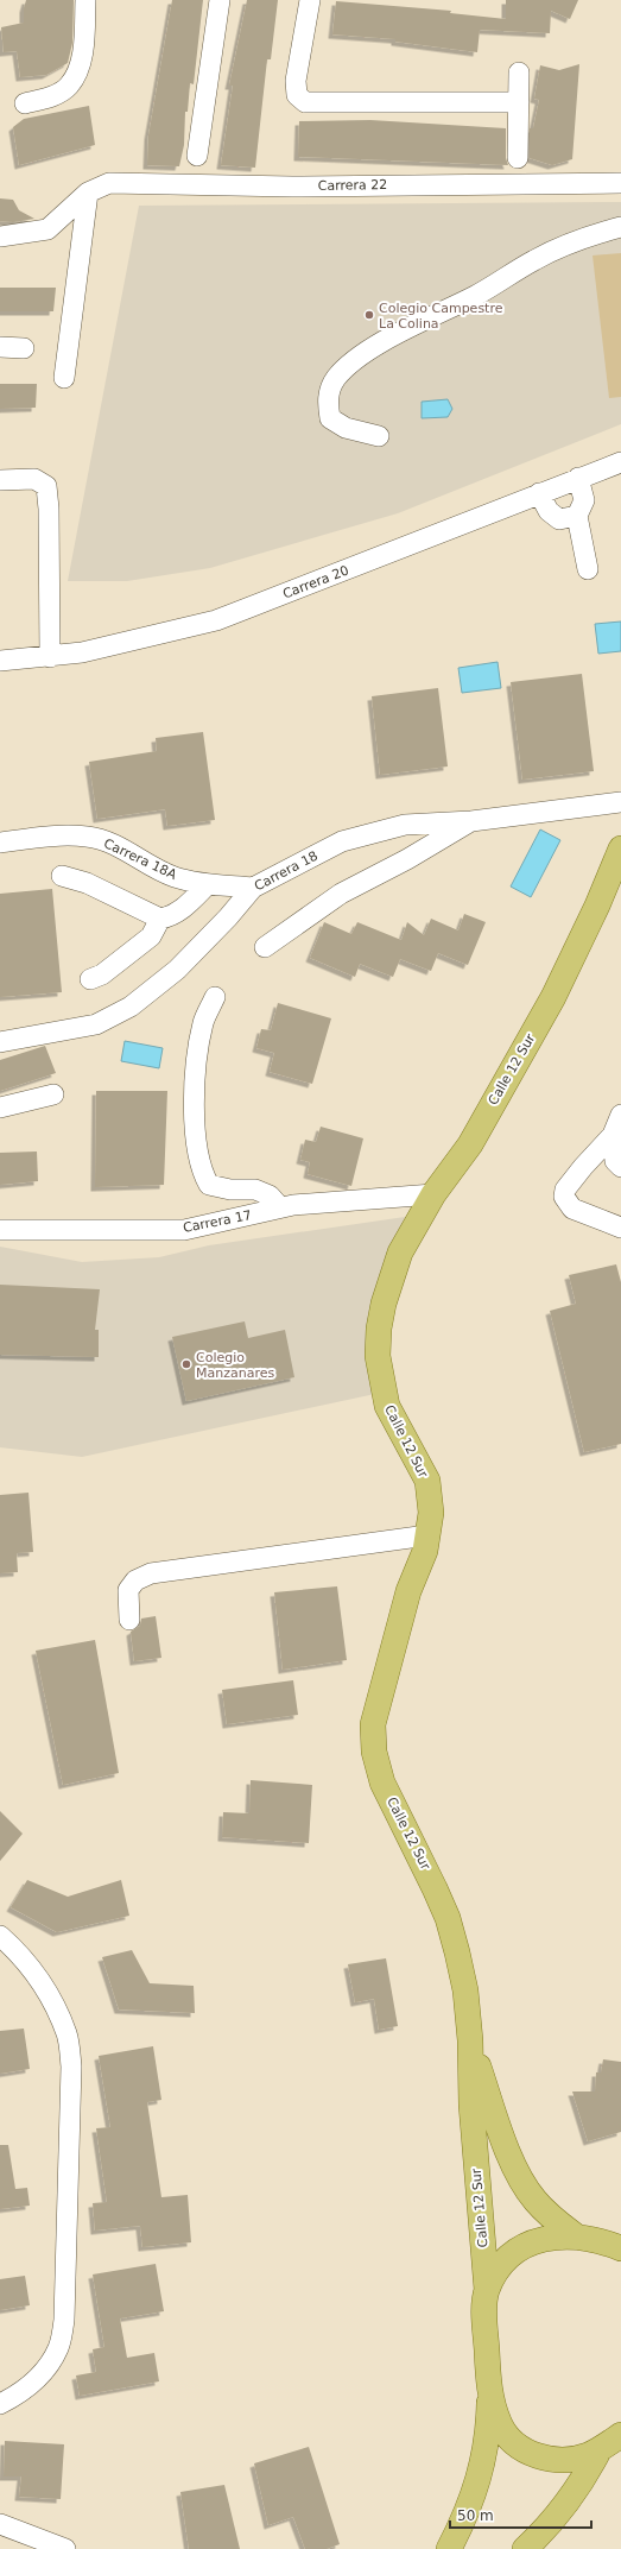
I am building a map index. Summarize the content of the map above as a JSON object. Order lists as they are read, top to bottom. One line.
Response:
{"streets":{"main road":["Calle 12 Sur"],"street":["Carrera 22","Carrera 20","Carrera 18A","Carrera 18","Carrera 17"]},"crossings":[["Carrera 18A","Carrera 18"],["Calle 12 Sur","Carrera 17"]],"places":["Colegio Campestre La Colina","Colegio Manzanares"],"scale_bar":"50 m"}
